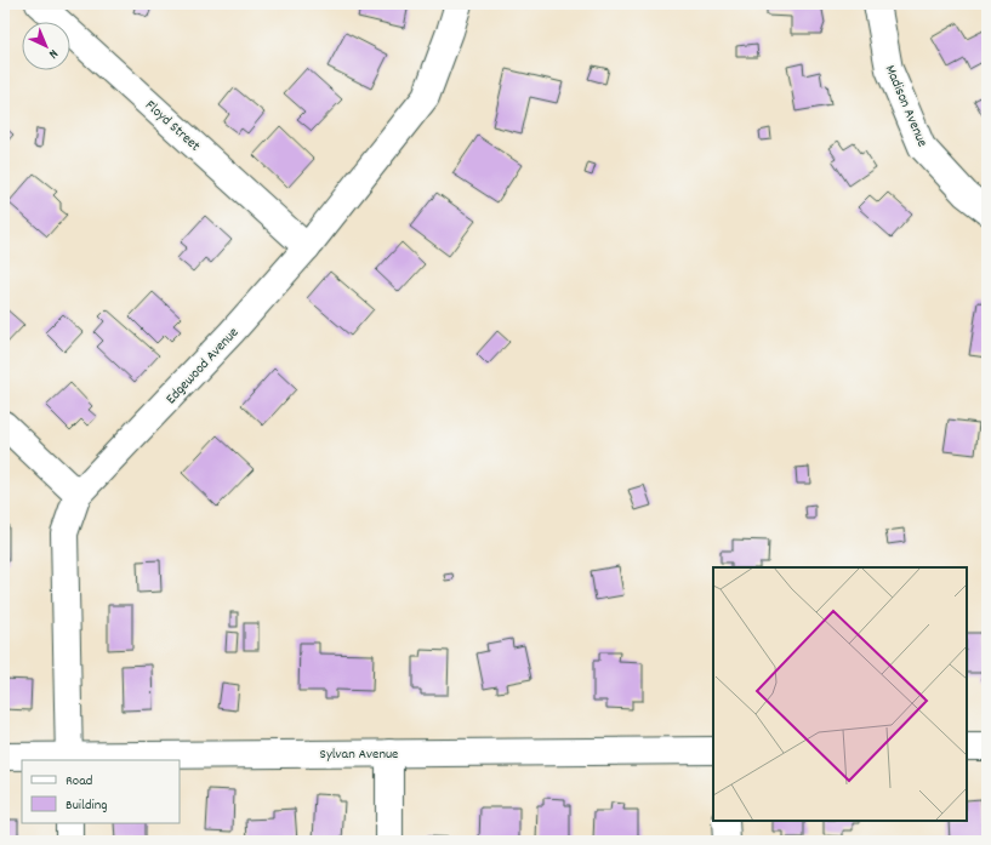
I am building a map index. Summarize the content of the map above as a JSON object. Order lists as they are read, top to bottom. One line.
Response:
{"streets":{"street":["Madison Avenue","Floyd Street","Edgewood Avenue","Sylvan Avenue"]},"crossings":[["Floyd Street","Edgewood Avenue"],["Edgewood Avenue","Sylvan Avenue"]],"legend":["Road","Building"],"north":"bottom right"}
